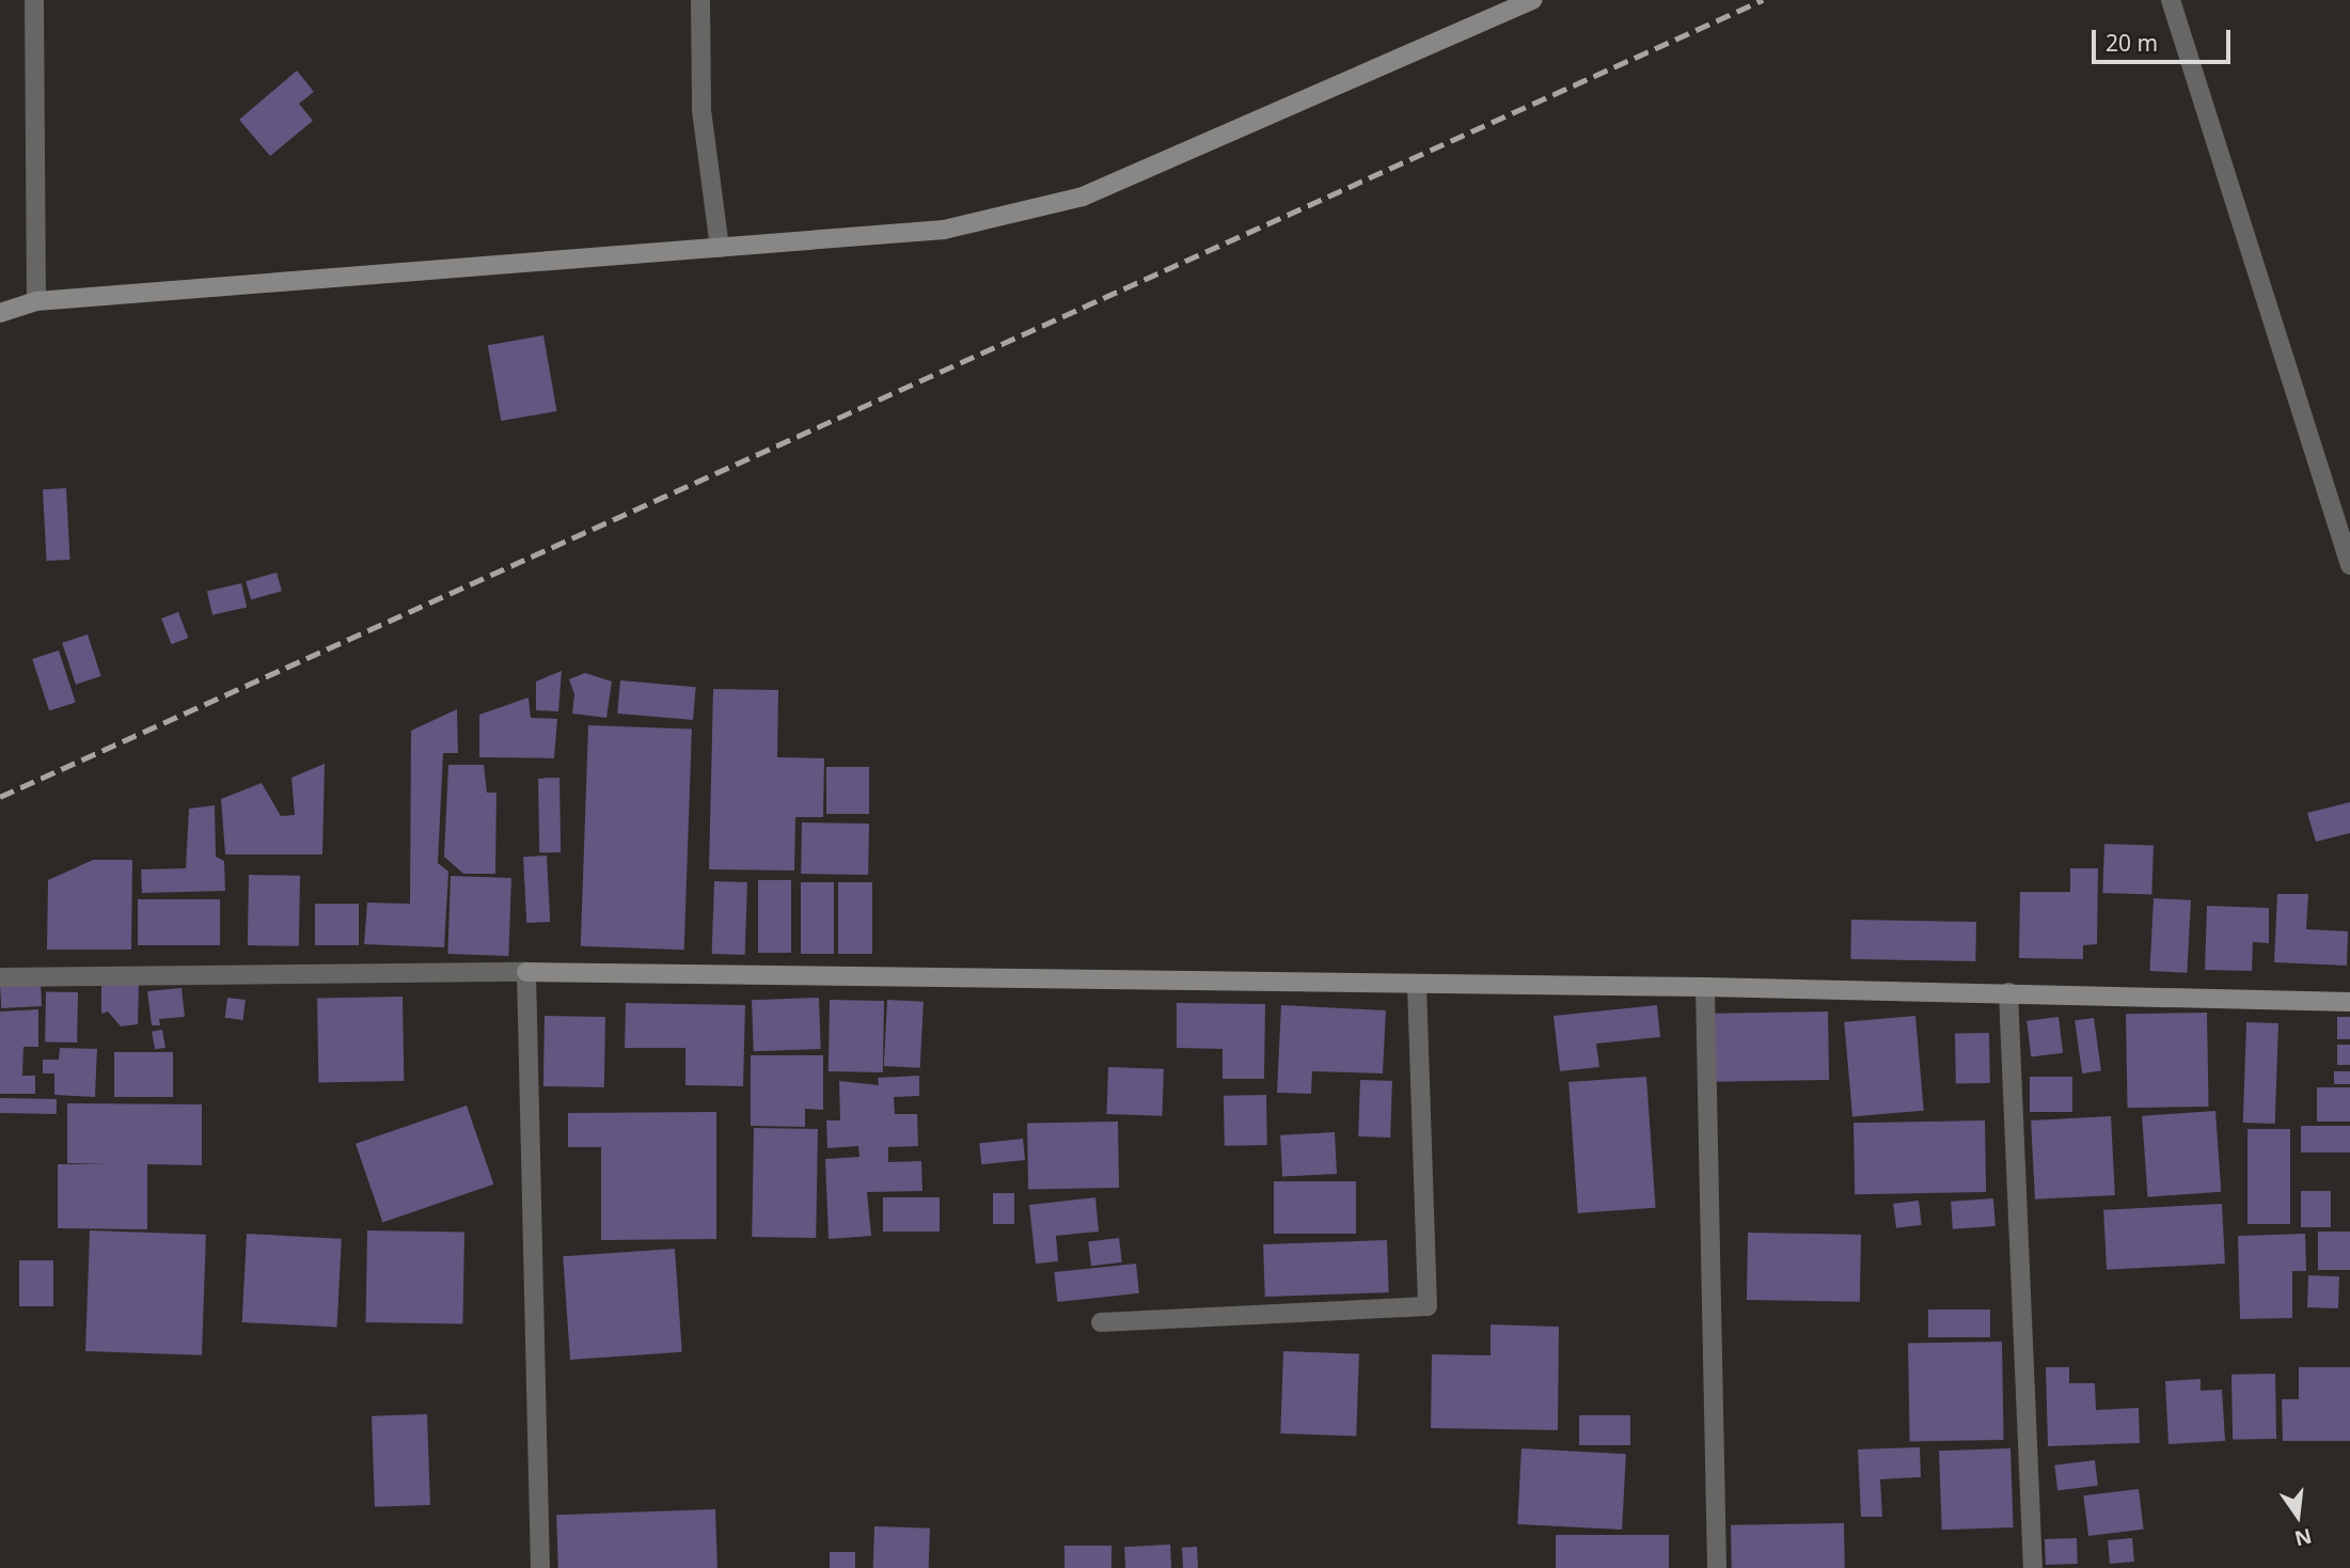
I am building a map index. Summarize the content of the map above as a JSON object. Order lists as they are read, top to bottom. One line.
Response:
{"scale_bar":"20 m","north":"bottom"}
